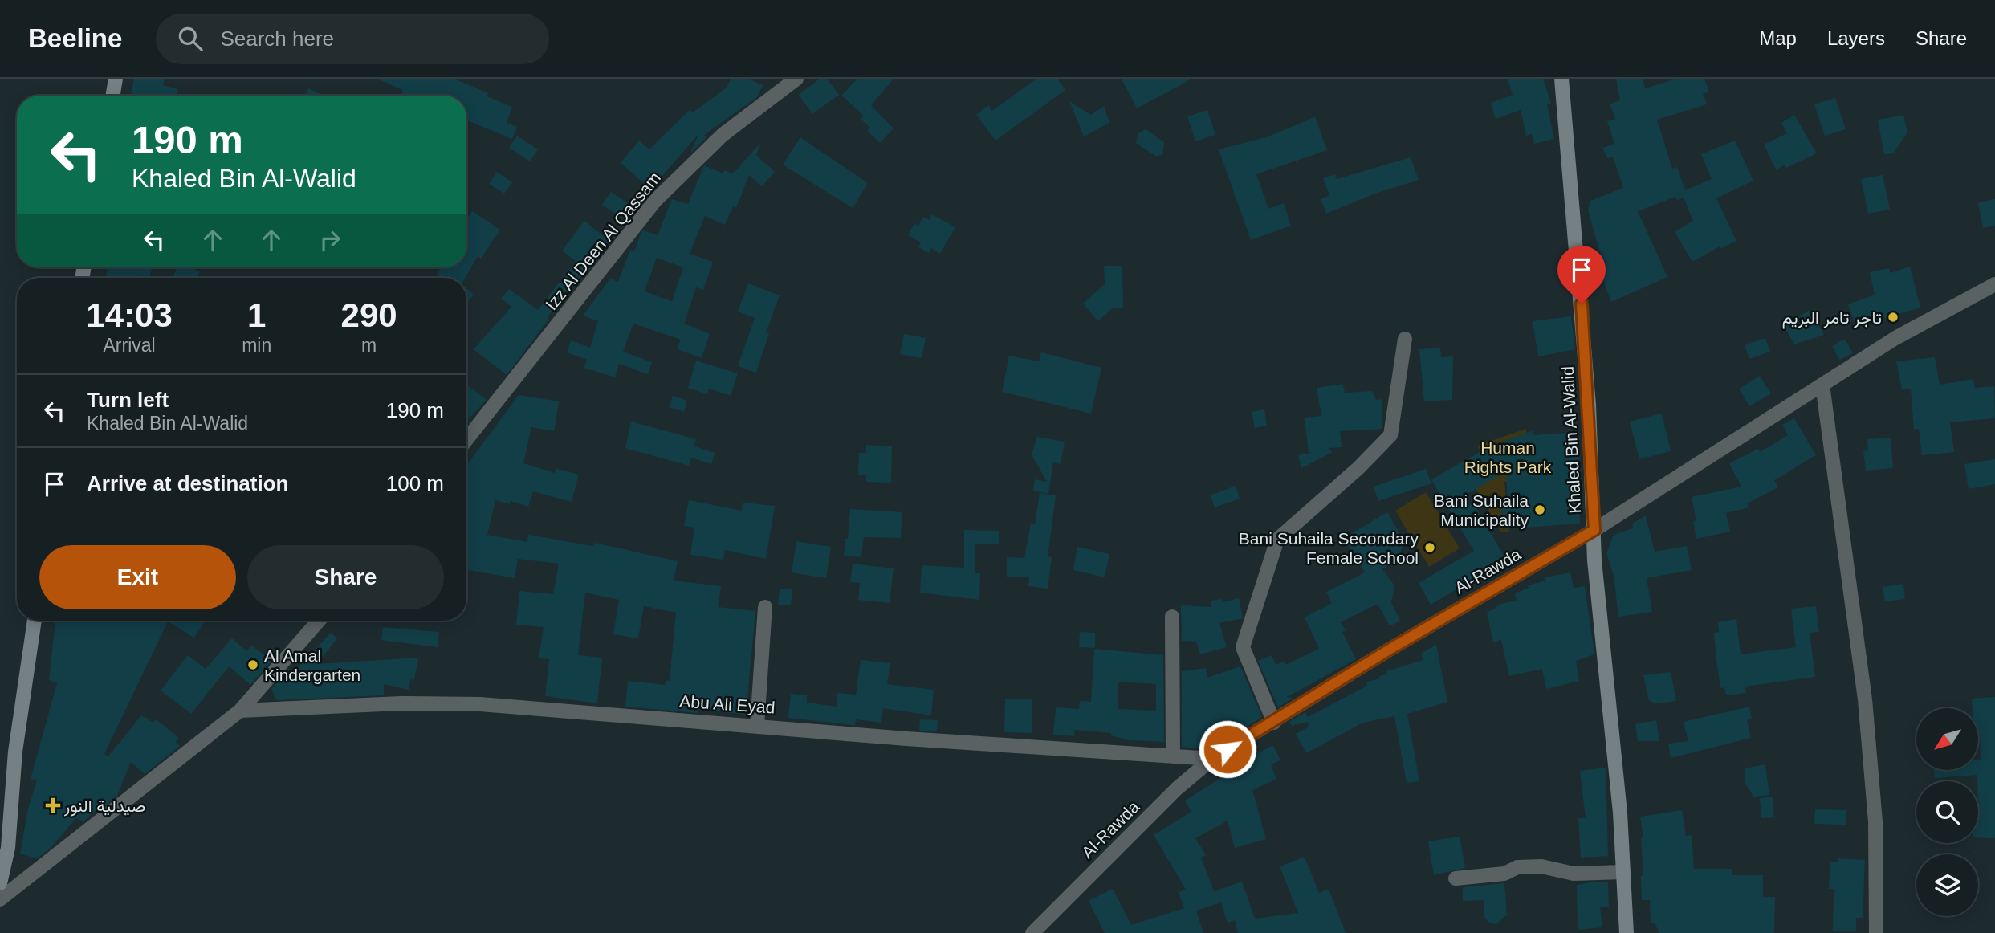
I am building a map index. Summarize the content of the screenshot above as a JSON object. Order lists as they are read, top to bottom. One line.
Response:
{"streets":{"street":["Izz Al Deen Al Qassam","Khaled Bin Al-Walid","Al-Rawda","Abu Ali Eyad"]},"crossings":[["Khaled Bin Al-Walid","Al-Rawda"],["Al-Rawda","Abu Ali Eyad"]],"parks":["Human Rights Park"],"places":{"other":["تاجر تامر البريم","Bani Suhaila Municipality","Bani Suhaila Secondary Female School","Al Amal Kindergarten"],"health":["صيدلية النور"]},"north":"bottom left","page":{"header":"Beeline","search":"Search here","nav":["Map","Layers","Share"],"turn":["190 m","Khaled Bin Al-Walid"],"eta":["14:03","Arrival","1","min","290","m"],"list":[{"name":"Turn left","note":"Khaled Bin Al-Walid","value":"190 m"},{"name":"Arrive at destination","value":"100 m"}],"buttons":["Exit","Share"]}}
